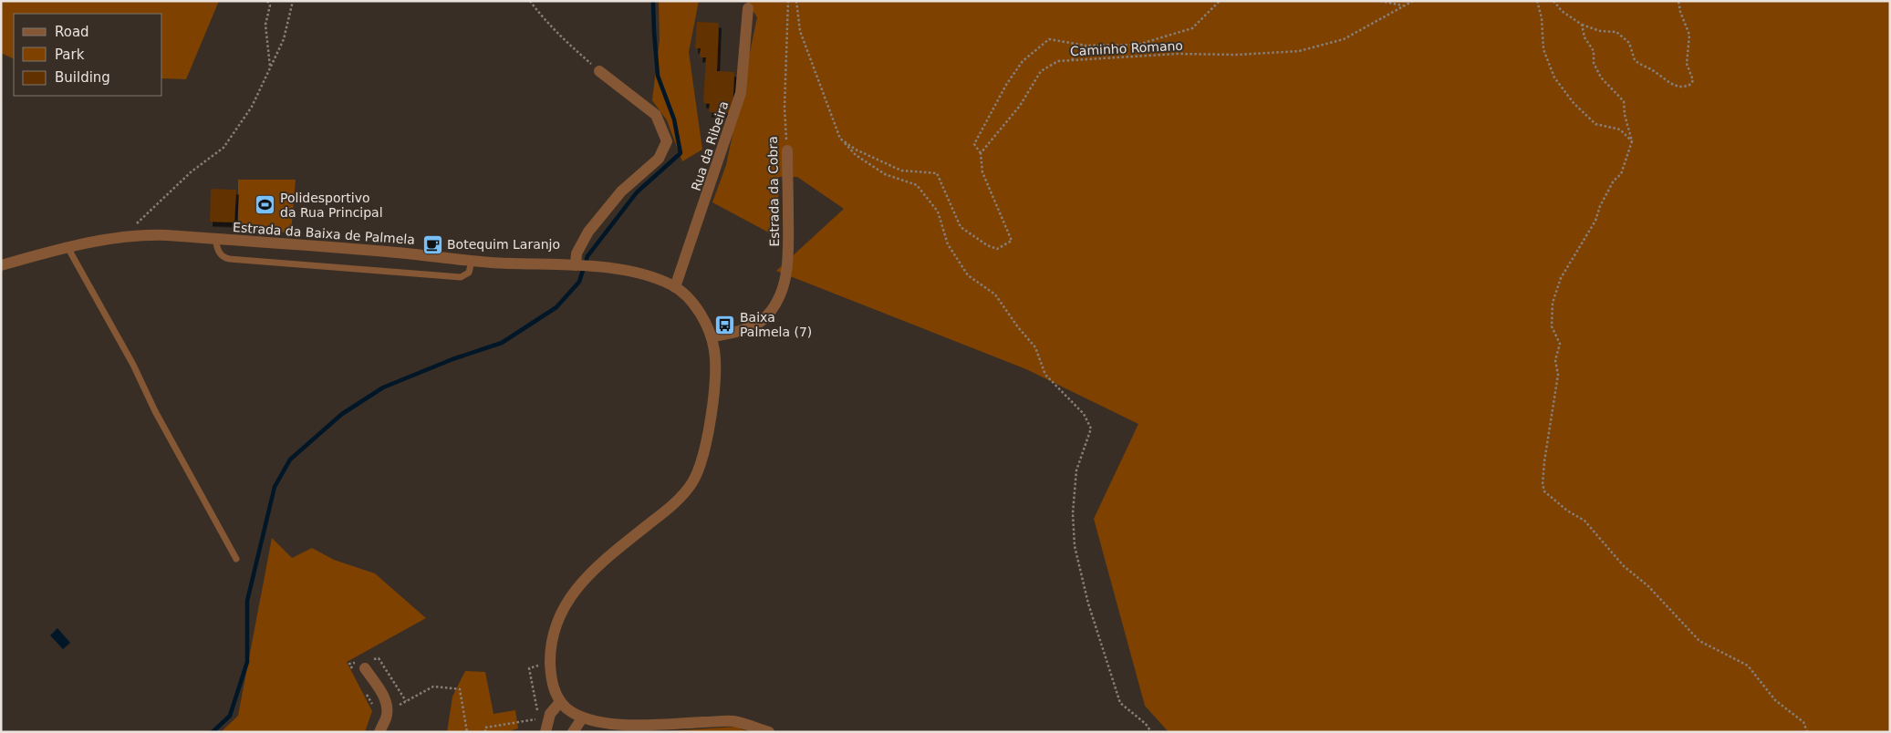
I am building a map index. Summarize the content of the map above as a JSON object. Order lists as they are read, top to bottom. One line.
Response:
{"streets":{"street":["Rua da Ribeira","Estrada da Cobra","Estrada da Baixa de Palmela"],"path":["Caminho Romano"]},"crossings":[["Rua da Ribeira","Estrada da Baixa de Palmela"],["Estrada da Cobra","Estrada da Baixa de Palmela"]],"places":{"sports":["Polidesportivo da Rua Principal"],"cafe":["Botequim Laranjo"],"bus stop":["Baixa Palmela (7)"]},"legend":["Road","Park","Building"]}
